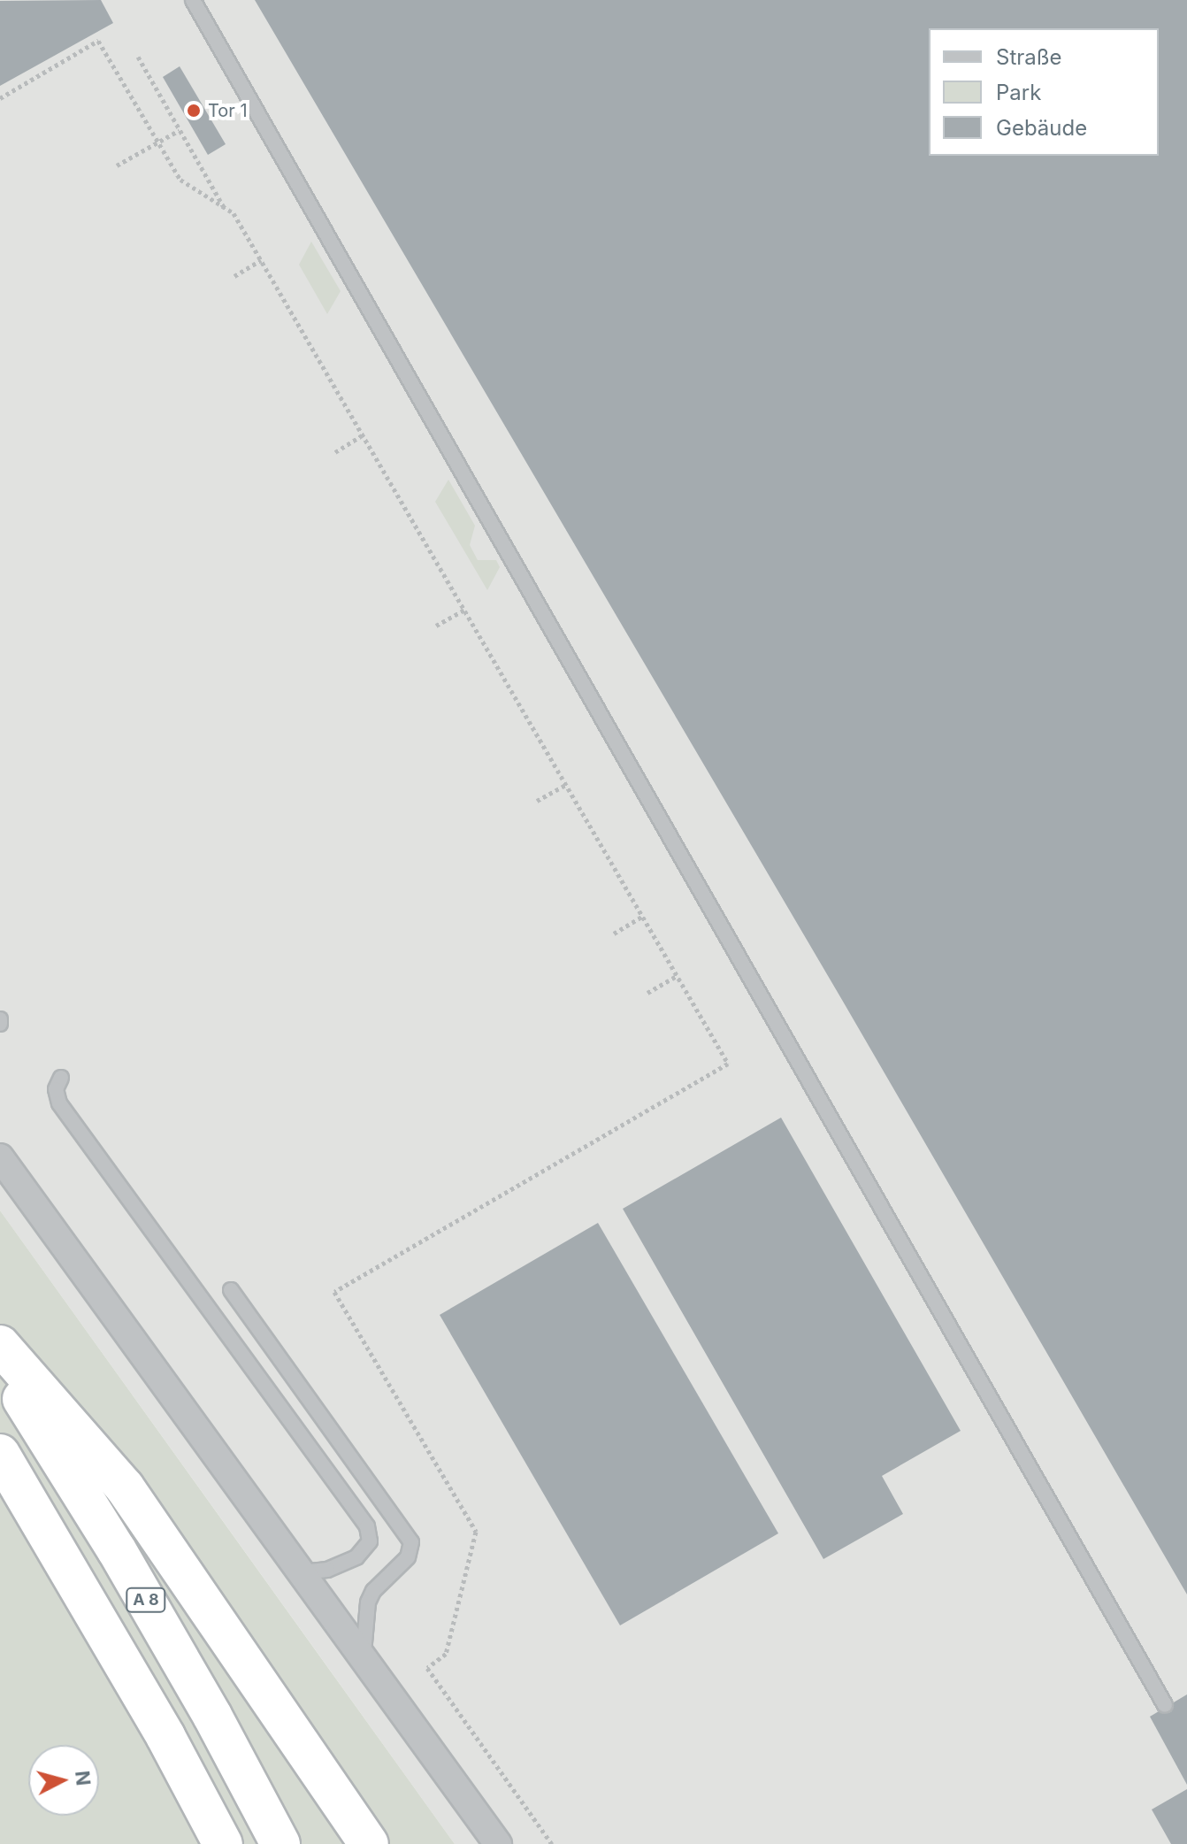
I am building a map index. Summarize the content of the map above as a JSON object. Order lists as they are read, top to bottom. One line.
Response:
{"streets":{"highway":["A 8"]},"places":["Tor 1"],"legend":["Straße","Park","Gebäude"],"north":"right"}
